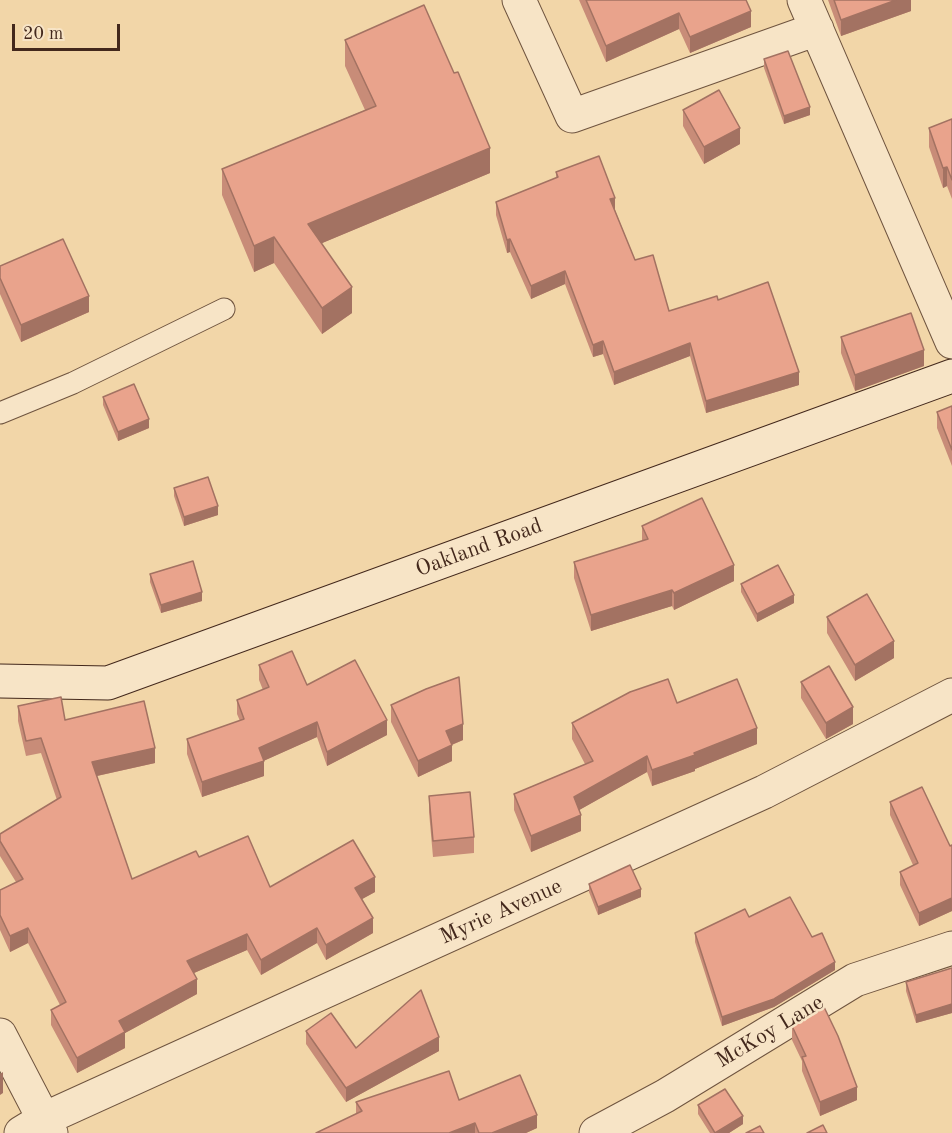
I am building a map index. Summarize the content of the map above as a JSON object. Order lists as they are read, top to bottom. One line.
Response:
{"streets":{"street":["Oakland Road","Myrie Avenue","McKoy Lane"]},"scale_bar":"20 m"}
